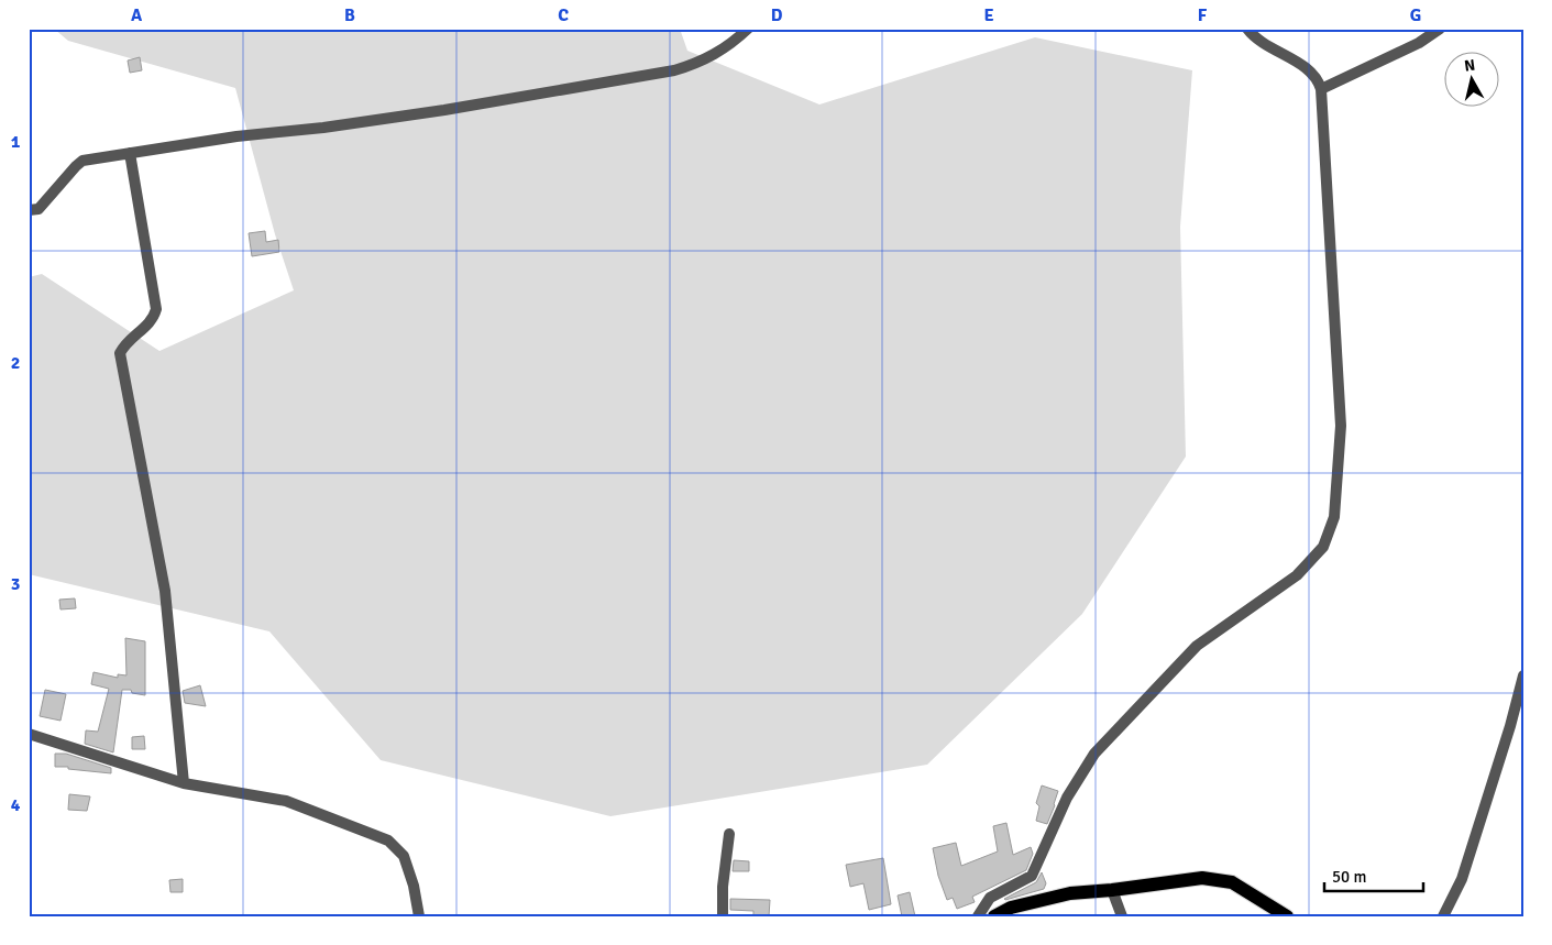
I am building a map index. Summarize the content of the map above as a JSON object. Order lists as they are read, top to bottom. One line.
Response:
{"scale_bar":"50 m","north":"top","grid":{"columns":["A","B","C","D","E","F","G"],"rows":["1","2","3","4"]}}
